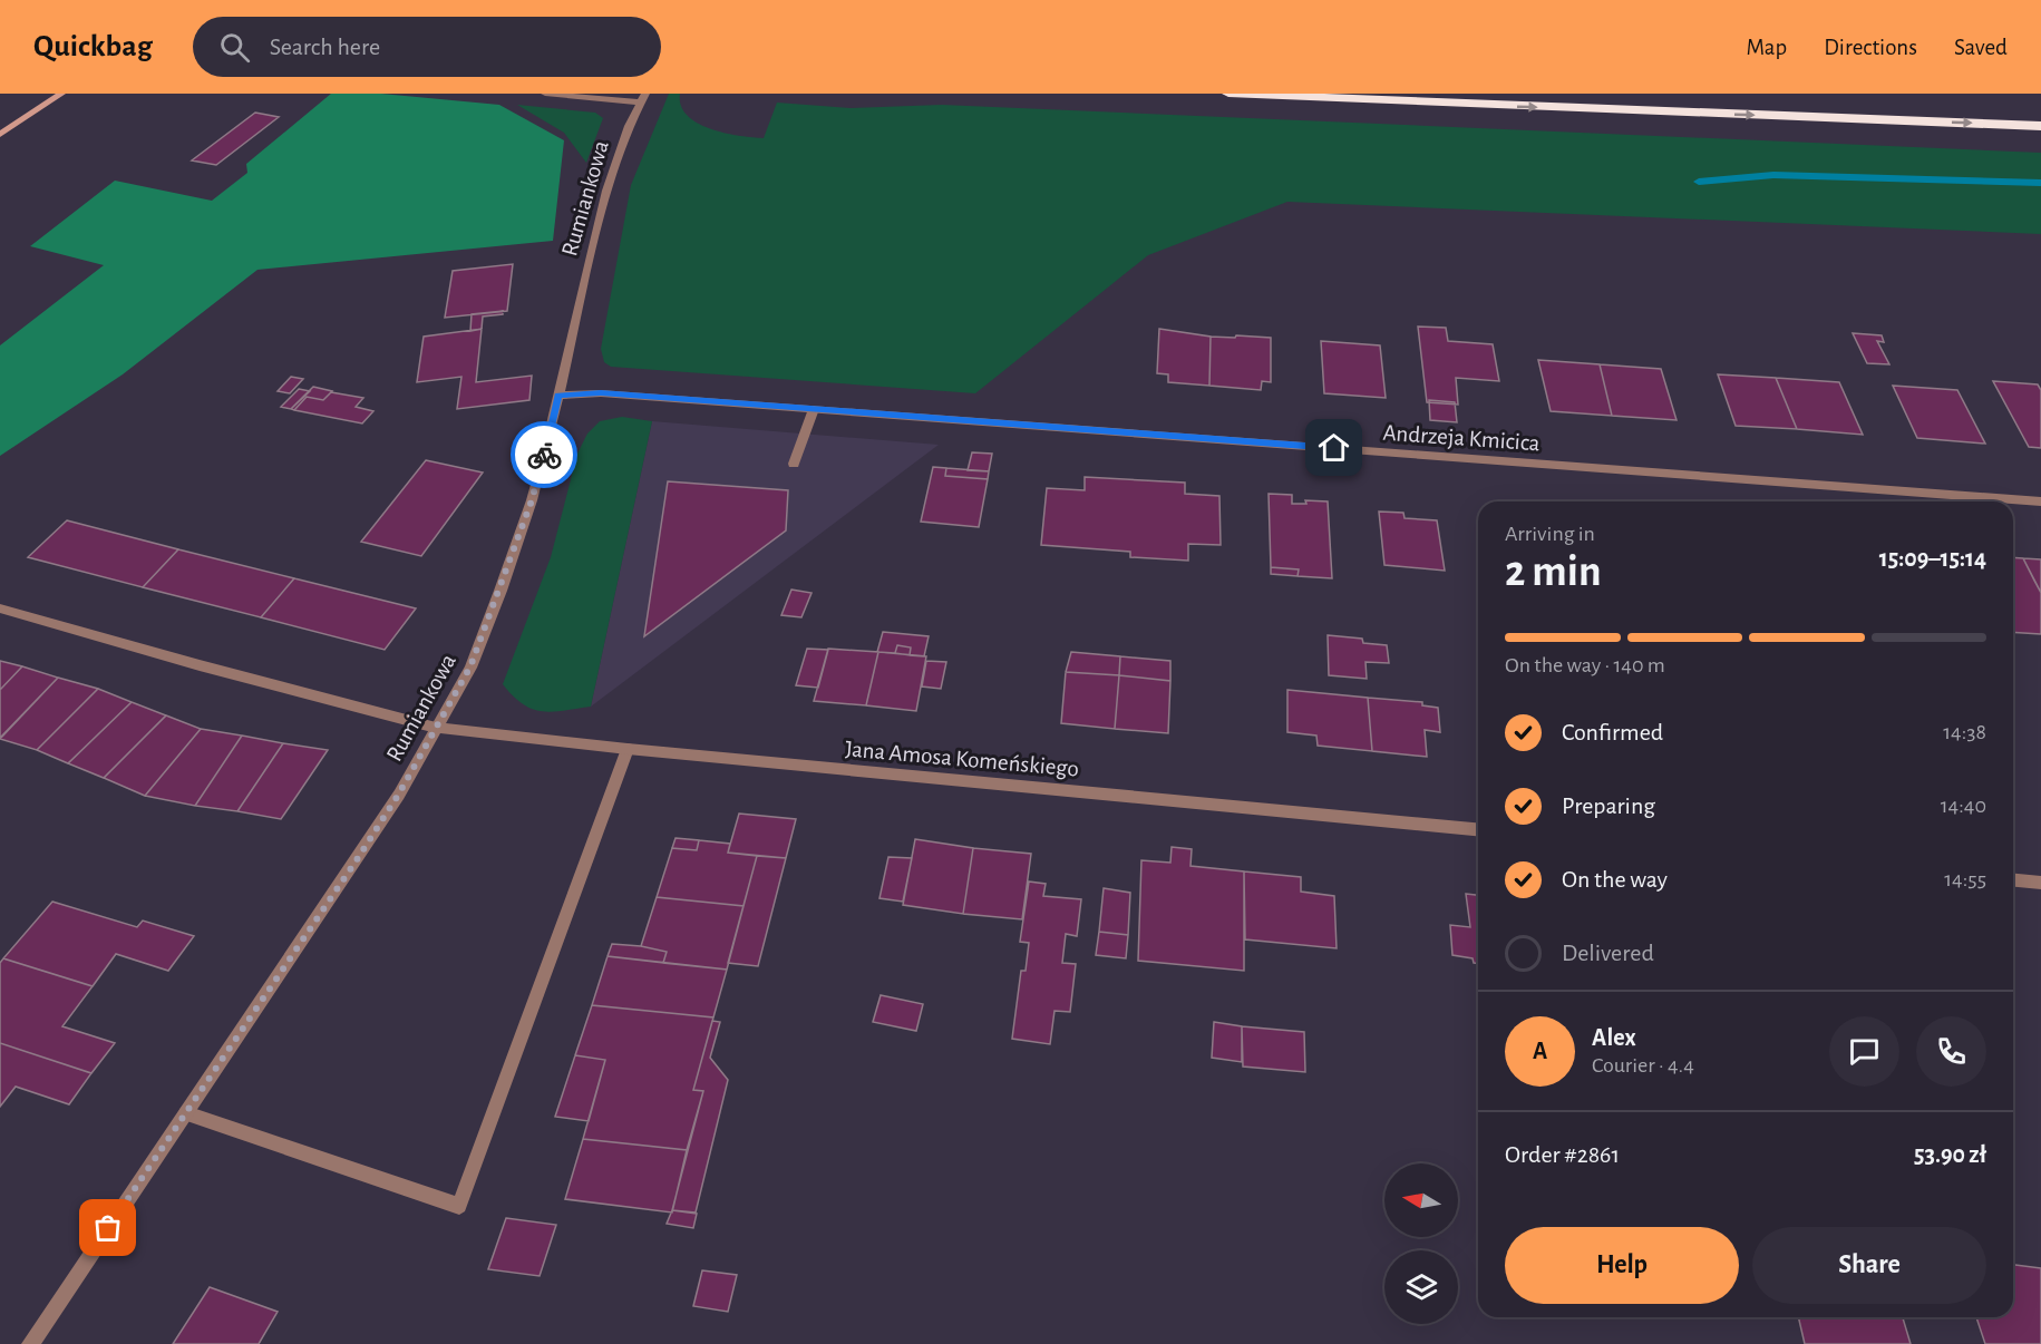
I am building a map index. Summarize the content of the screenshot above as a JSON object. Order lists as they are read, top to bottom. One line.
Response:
{"streets":{"street":["Rumiankowa","Andrzeja Kmicica","Jana Amosa Komeńskiego"]},"crossings":[["Rumiankowa","Andrzeja Kmicica"],["Rumiankowa","Jana Amosa Komeńskiego"]],"north":"left","page":{"header":"Quickbag","search":"Search here","nav":["Map","Directions","Saved"],"heading":["2 min","Arriving in","15:09–15:14"],"panel":["Alex","Courier · 4.4","Order #2861","53.90 zł"],"bar":"On the way · 140 m","list":[["Confirmed","14:38"],["Preparing","14:40"],["On the way","14:55"],"Delivered"],"round":"A","buttons":["Help","Share"]}}
